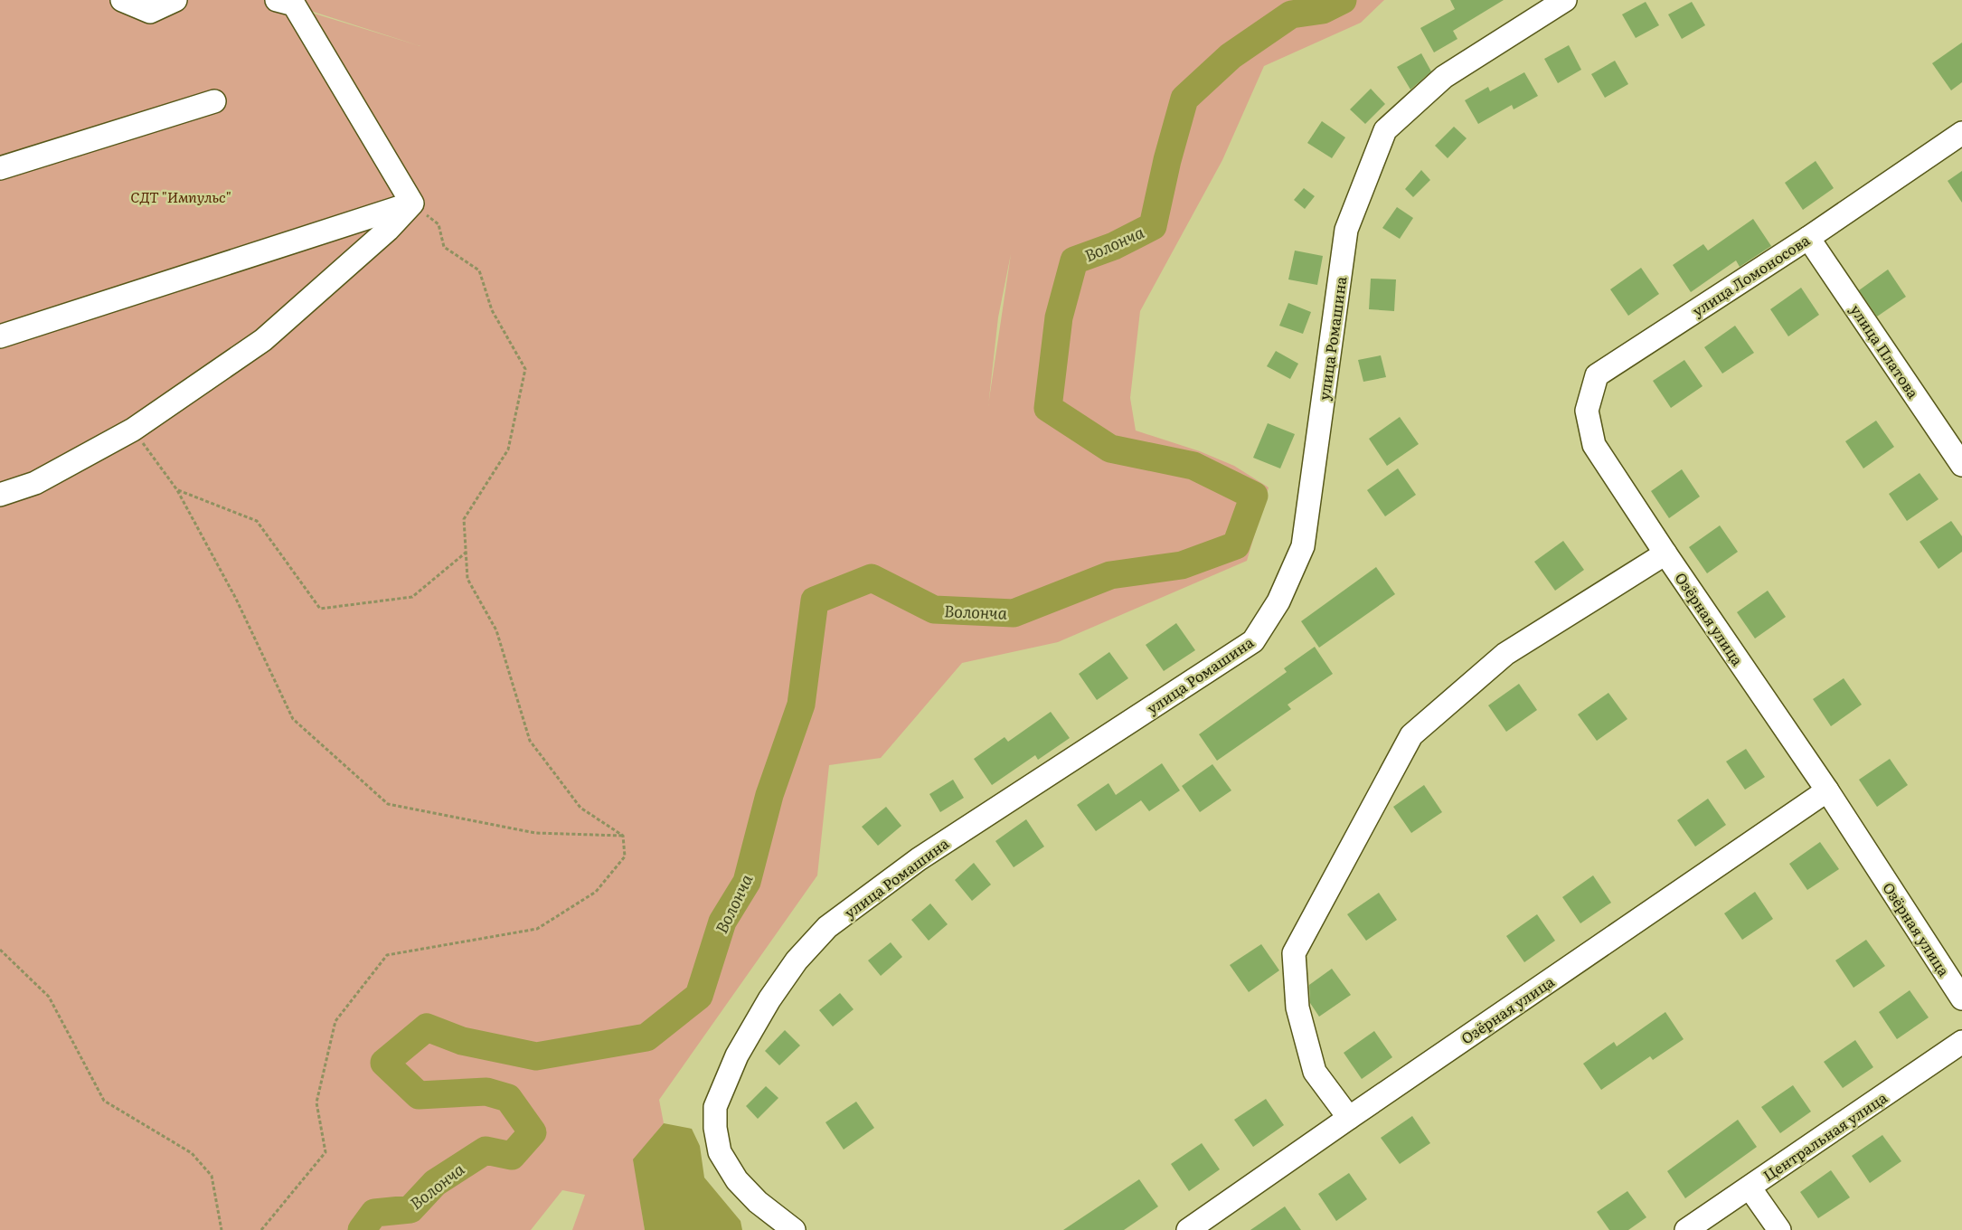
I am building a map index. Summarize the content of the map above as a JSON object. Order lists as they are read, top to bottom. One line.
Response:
{"streets":{"street":["улица Ломоносова","улица Ромашина","улица Платова","Озёрная улица","Центральная улица"]},"crossings":[["улица Ломоносова","улица Платова"],["улица Ломоносова","Озёрная улица"]],"water":["Волонча"],"parks":["СДТ \"Импульс\""]}
